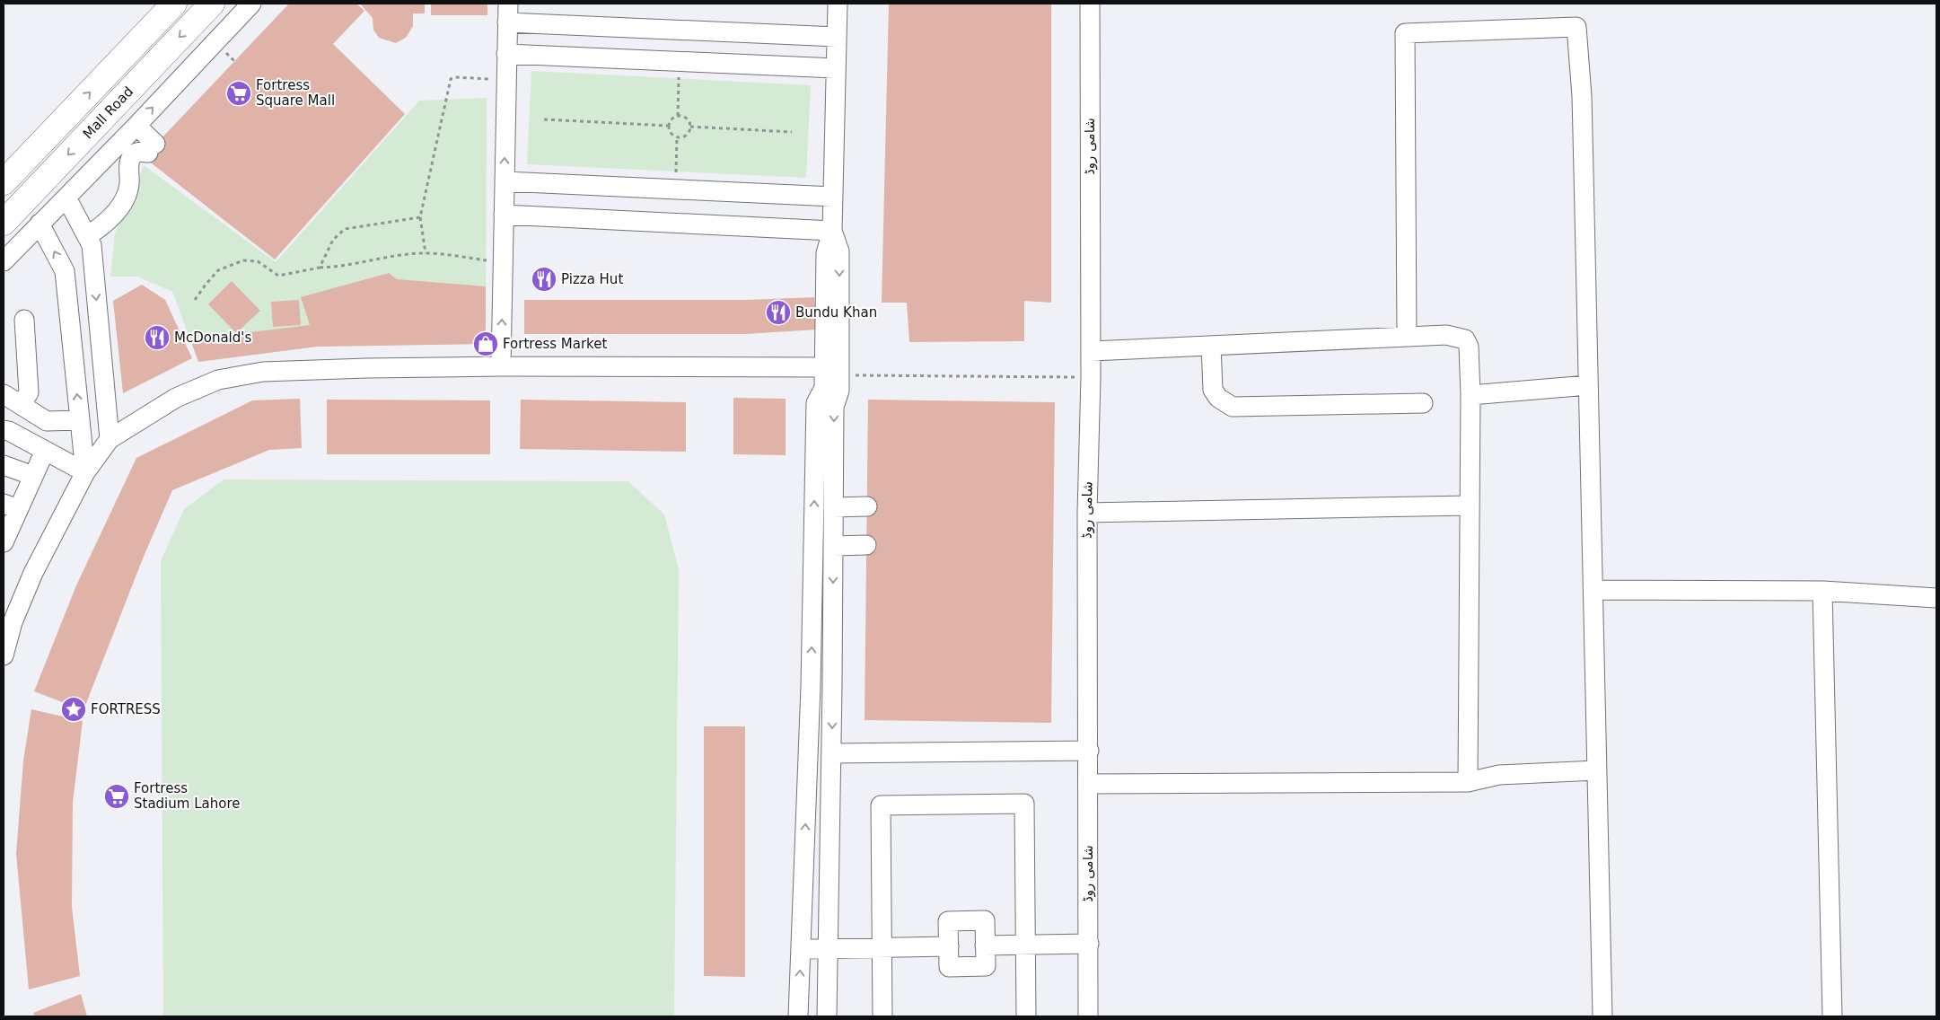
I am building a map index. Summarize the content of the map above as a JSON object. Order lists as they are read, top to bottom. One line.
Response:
{"streets":{"main road":["Mall Road"],"street":["شامی روڈ"]},"places":{"supermarket":["Fortress Square Mall","Fortress Stadium Lahore"],"restaurant":["Pizza Hut","Bundu Khan","McDonald's"],"shop":["Fortress Market"],"place":["FORTRESS"]}}
